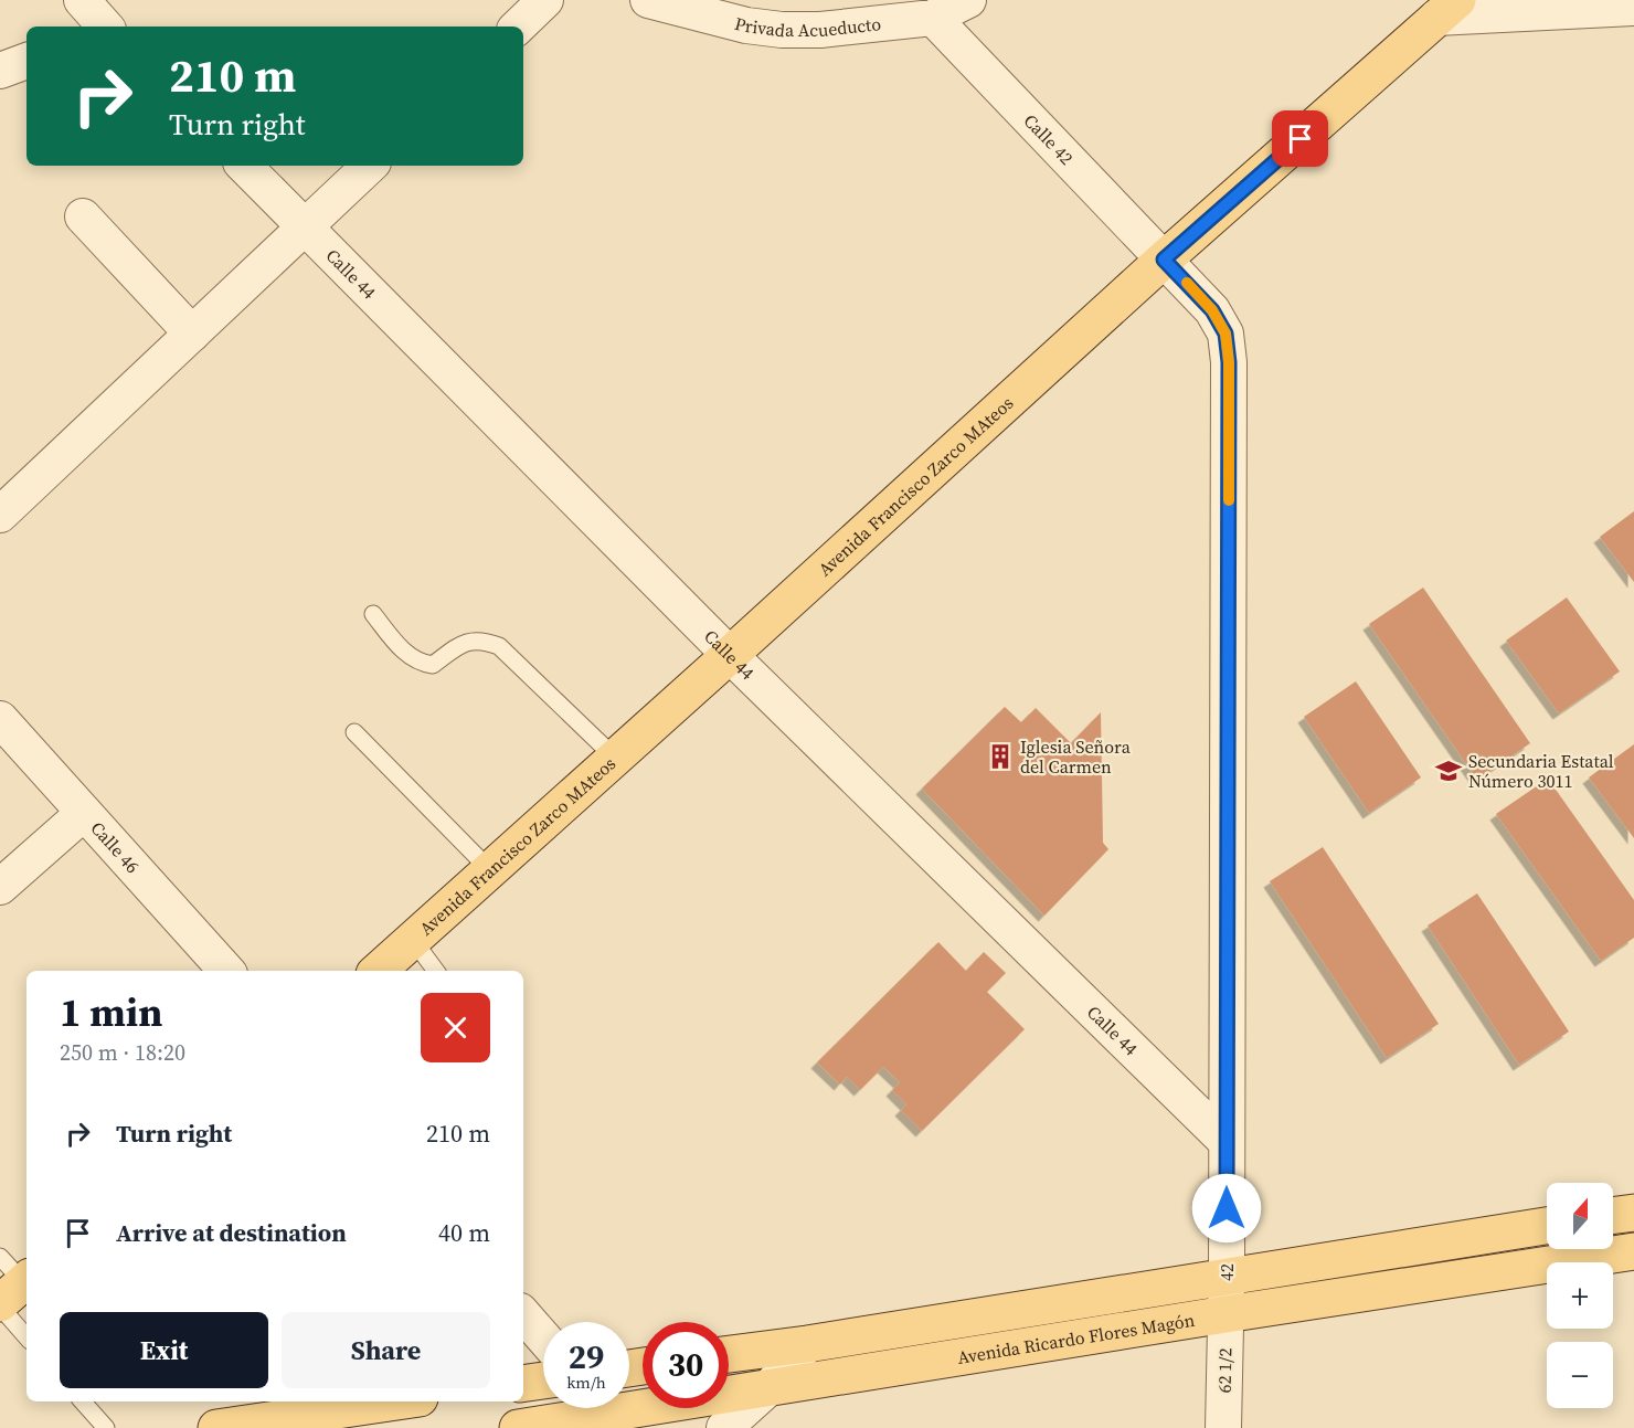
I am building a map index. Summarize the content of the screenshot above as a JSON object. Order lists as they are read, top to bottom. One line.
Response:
{"streets":{"main road":["Avenida Francisco Zarco MAteos","Avenida Ricardo Flores Magón"],"street":["Privada Acueducto","Calle 42","Calle 44","Calle 46","42","62 1/2"]},"crossings":[["Privada Acueducto","Calle 42"],["Calle 42","Avenida Francisco Zarco MAteos"],["Calle 42","42"],["Calle 44","Avenida Francisco Zarco MAteos"],["Calle 44","42"],["Avenida Francisco Zarco MAteos","42"],["42","Avenida Ricardo Flores Magón"],["42","62 1/2"],["Avenida Ricardo Flores Magón","62 1/2"]],"places":{"building":["Iglesia Señora del Carmen"],"school or university":["Secundaria Estatal Número 3011"]},"north":"top","page":{"turn":["210 m","Turn right"],"heading":["1 min","250 m · 18:20"],"list":[{"name":"Turn right","value":"210 m"},{"name":"Arrive at destination","value":"40 m"}],"map_buttons":["+","−"],"buttons":["Exit","Share"],"speed":"29 km/h","limit":"30"}}
